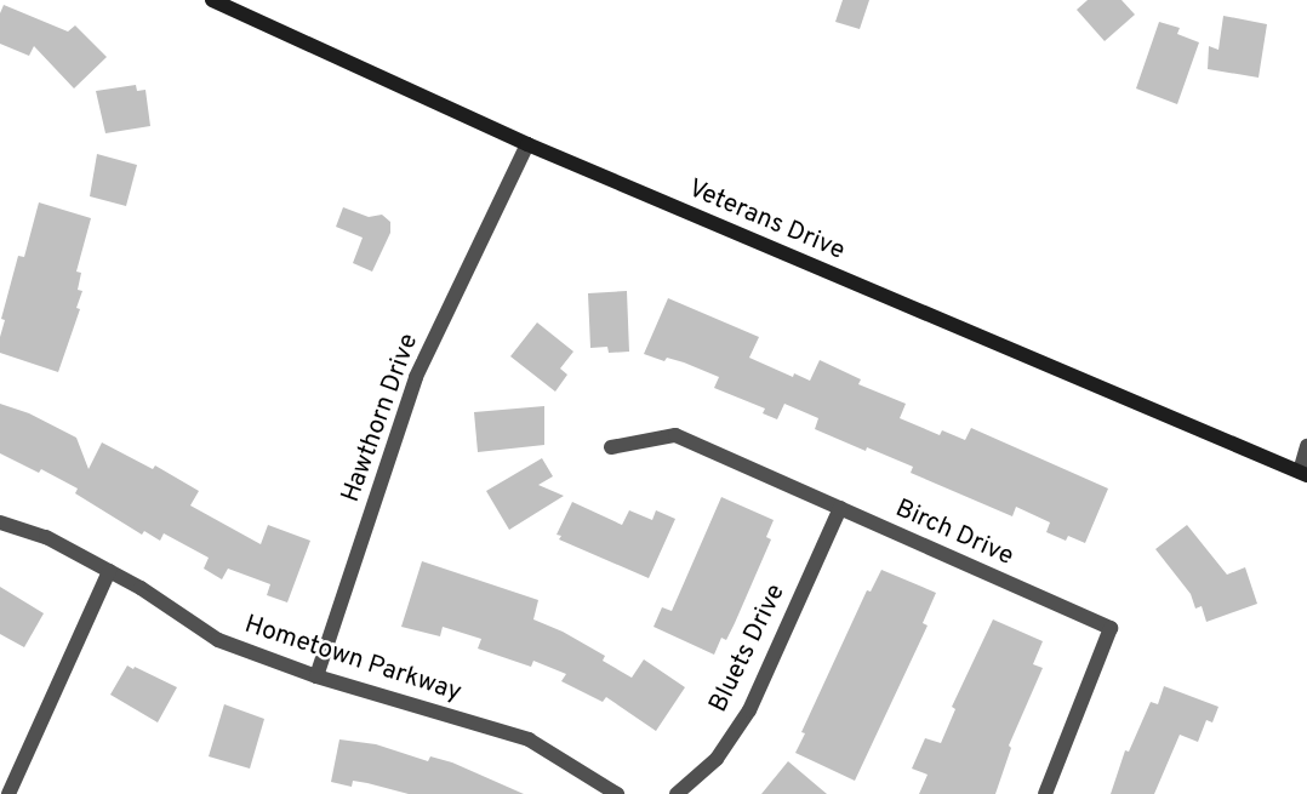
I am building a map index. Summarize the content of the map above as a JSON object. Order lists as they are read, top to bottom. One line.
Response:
{"streets":{"main road":["Veterans Drive"],"street":["Hawthorn Drive","Birch Drive","Bluets Drive","Hometown Parkway"]},"crossings":[["Veterans Drive","Hawthorn Drive"],["Hawthorn Drive","Hometown Parkway"],["Birch Drive","Bluets Drive"]]}
